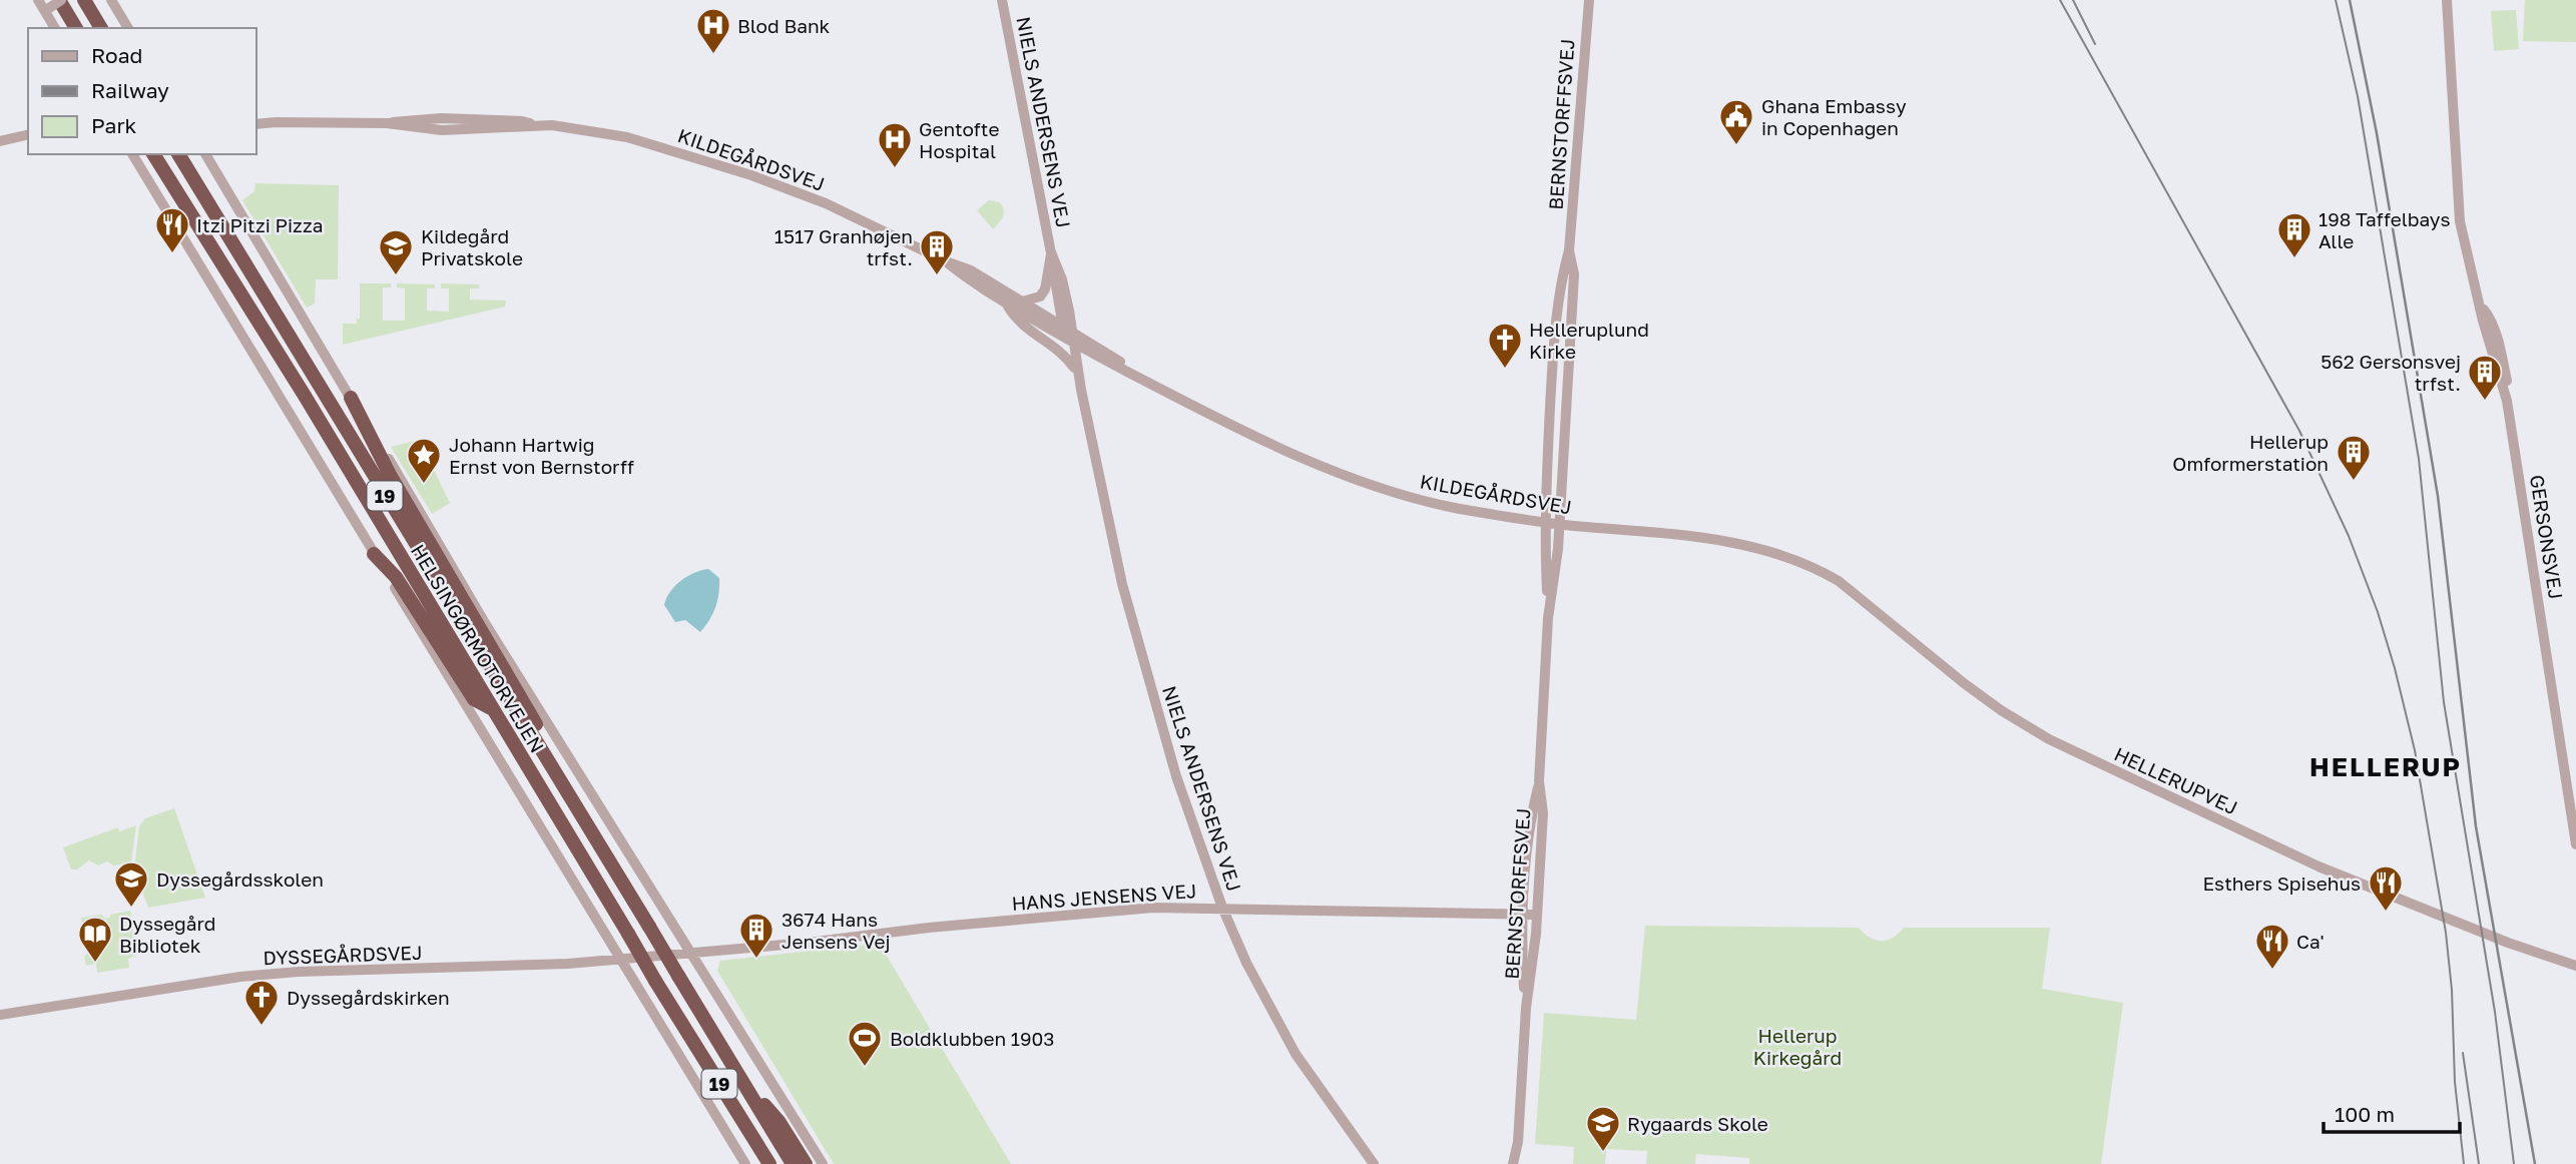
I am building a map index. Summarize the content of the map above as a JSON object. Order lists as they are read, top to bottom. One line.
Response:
{"streets":{"highway":["19","HELSINGØRMOTORVEJEN"],"street":["NIELS ANDERSENS VEJ","BERNSTORFFSVEJ","KILDEGÅRDSVEJ","GERSONSVEJ","HELLERUPVEJ","HANS JENSENS VEJ","DYSSEGÅRDSVEJ"]},"crossings":[["NIELS ANDERSENS VEJ","KILDEGÅRDSVEJ"],["NIELS ANDERSENS VEJ","HANS JENSENS VEJ"],["BERNSTORFFSVEJ","KILDEGÅRDSVEJ"],["BERNSTORFFSVEJ","HANS JENSENS VEJ"],["KILDEGÅRDSVEJ","HELLERUPVEJ"],["HANS JENSENS VEJ","DYSSEGÅRDSVEJ"]],"districts":["HELLERUP"],"parks":["Hellerup Kirkegård"],"places":{"hospital":["Blod Bank","Gentofte Hospital"],"public building":["Ghana Embassy in Copenhagen"],"restaurant":["Itzi Pitzi Pizza","Esthers Spisehus","Ca'"],"building":["198 Taffelbays Alle","1517 Granhøjen trfst.","562 Gersonsvej trfst.","Hellerup Omformerstation","3674 Hans Jensens Vej"],"school or university":["Kildegård Privatskole","Dyssegårdsskolen","Rygaards Skole"],"church":["Helleruplund Kirke","Dyssegårdskirken"],"place":["Johann Hartwig Ernst von Bernstorff"],"library":["Dyssegård Bibliotek"],"sports":["Boldklubben 1903"]},"legend":["Road","Railway","Park"],"scale_bar":"100 m"}
